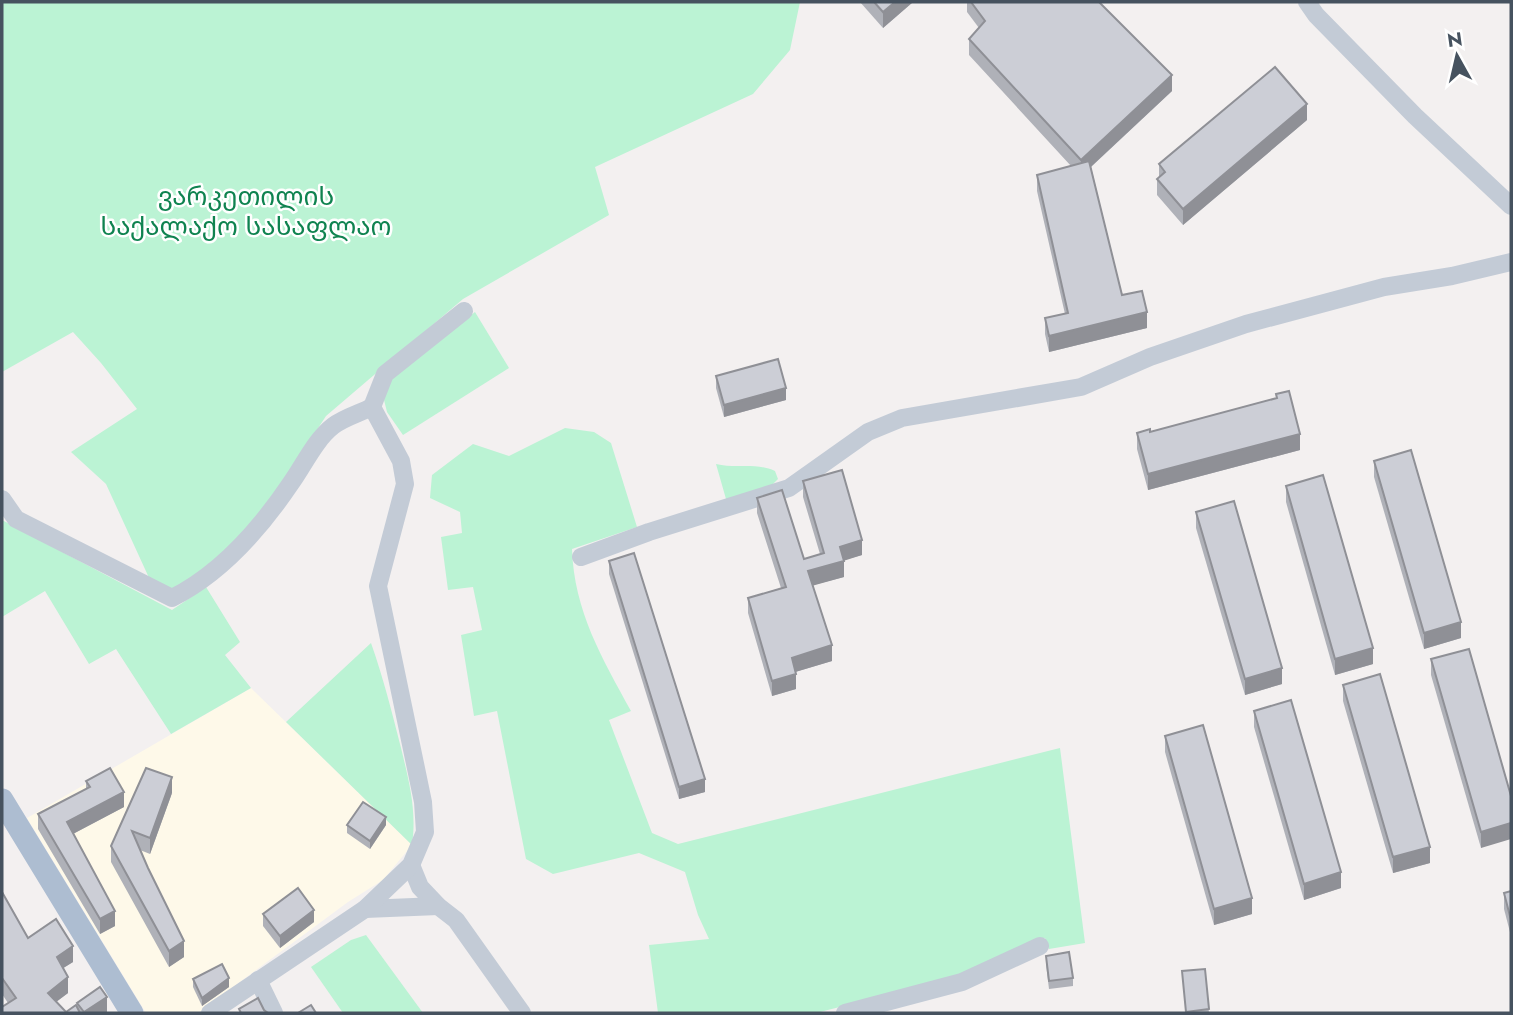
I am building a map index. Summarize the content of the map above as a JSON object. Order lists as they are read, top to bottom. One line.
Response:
{"parks":["ვარკეთილის საქალაქო სასაფლაო"],"north":"top"}
